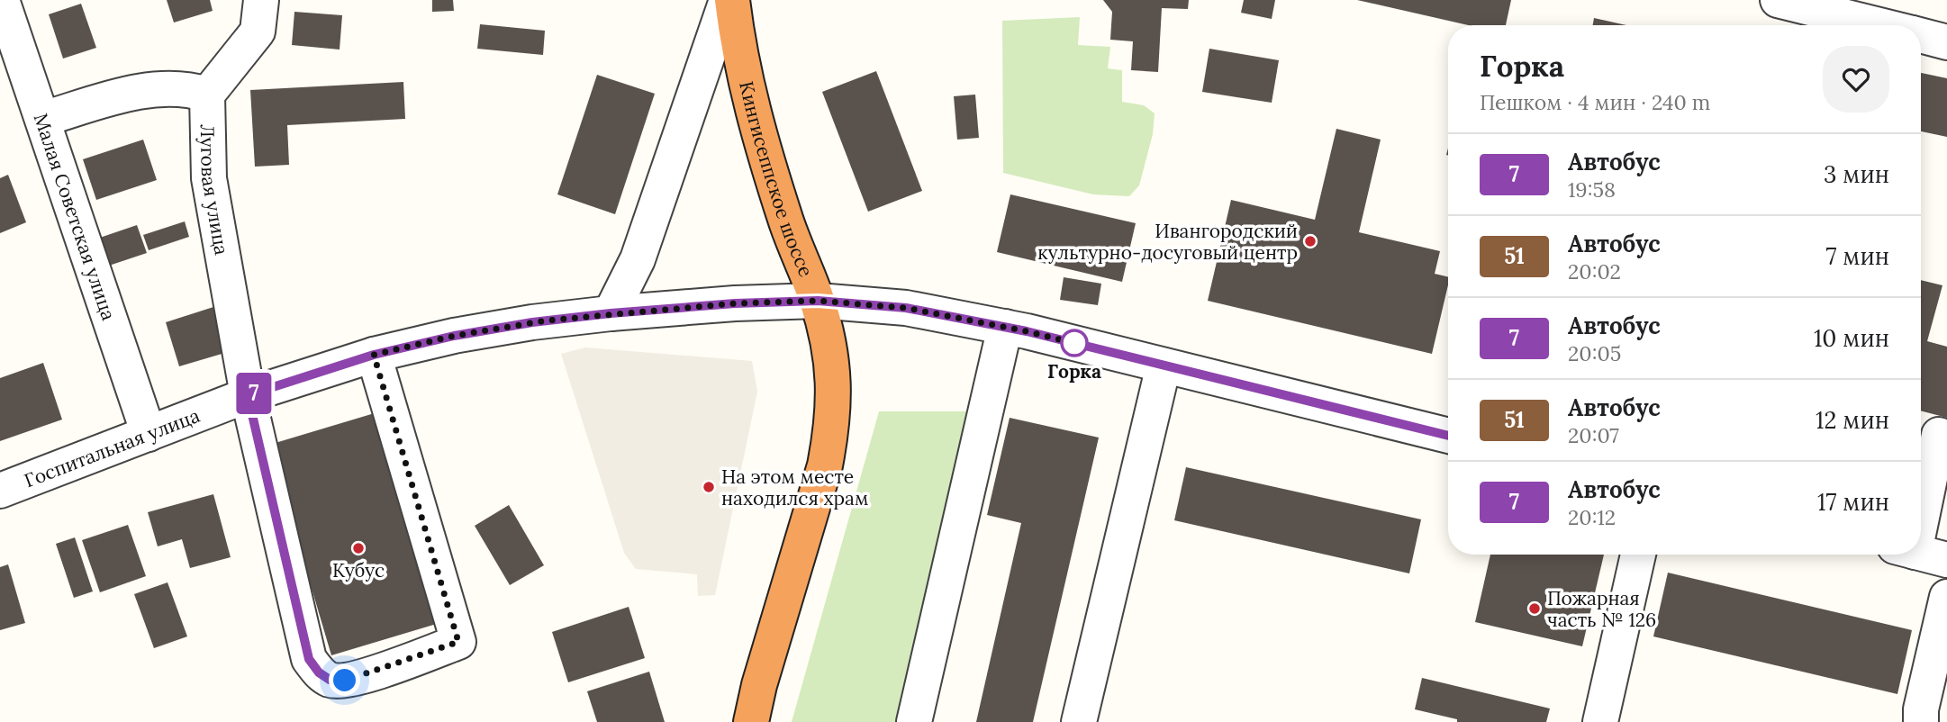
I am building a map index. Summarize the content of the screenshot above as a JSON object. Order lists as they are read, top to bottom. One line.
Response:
{"streets":{"highway":["Кингисеппское шоссе"],"street":["Луговая улица","Малая Советская улица","Госпитальная улица"]},"crossings":[["Кингисеппское шоссе","Госпитальная улица"],["Луговая улица","Госпитальная улица"],["Малая Советская улица","Госпитальная улица"]],"places":["Ивангородский культурно-досуговый центр","Горка","На этом месте находился храм","Кубус","Пожарная часть № 126"],"lines":["bus line 7"],"page":{"on_map":"7","heading":["Горка","Пешком · 4 мин · 240 m"],"list":[{"mark":"7","name":"Автобус","note":"19:58","value":"3 мин"},{"mark":"51","name":"Автобус","note":"20:02","value":"7 мин"},{"mark":"7","name":"Автобус","note":"20:05","value":"10 мин"},{"mark":"51","name":"Автобус","note":"20:07","value":"12 мин"},{"mark":"7","name":"Автобус","note":"20:12","value":"17 мин"}]}}
